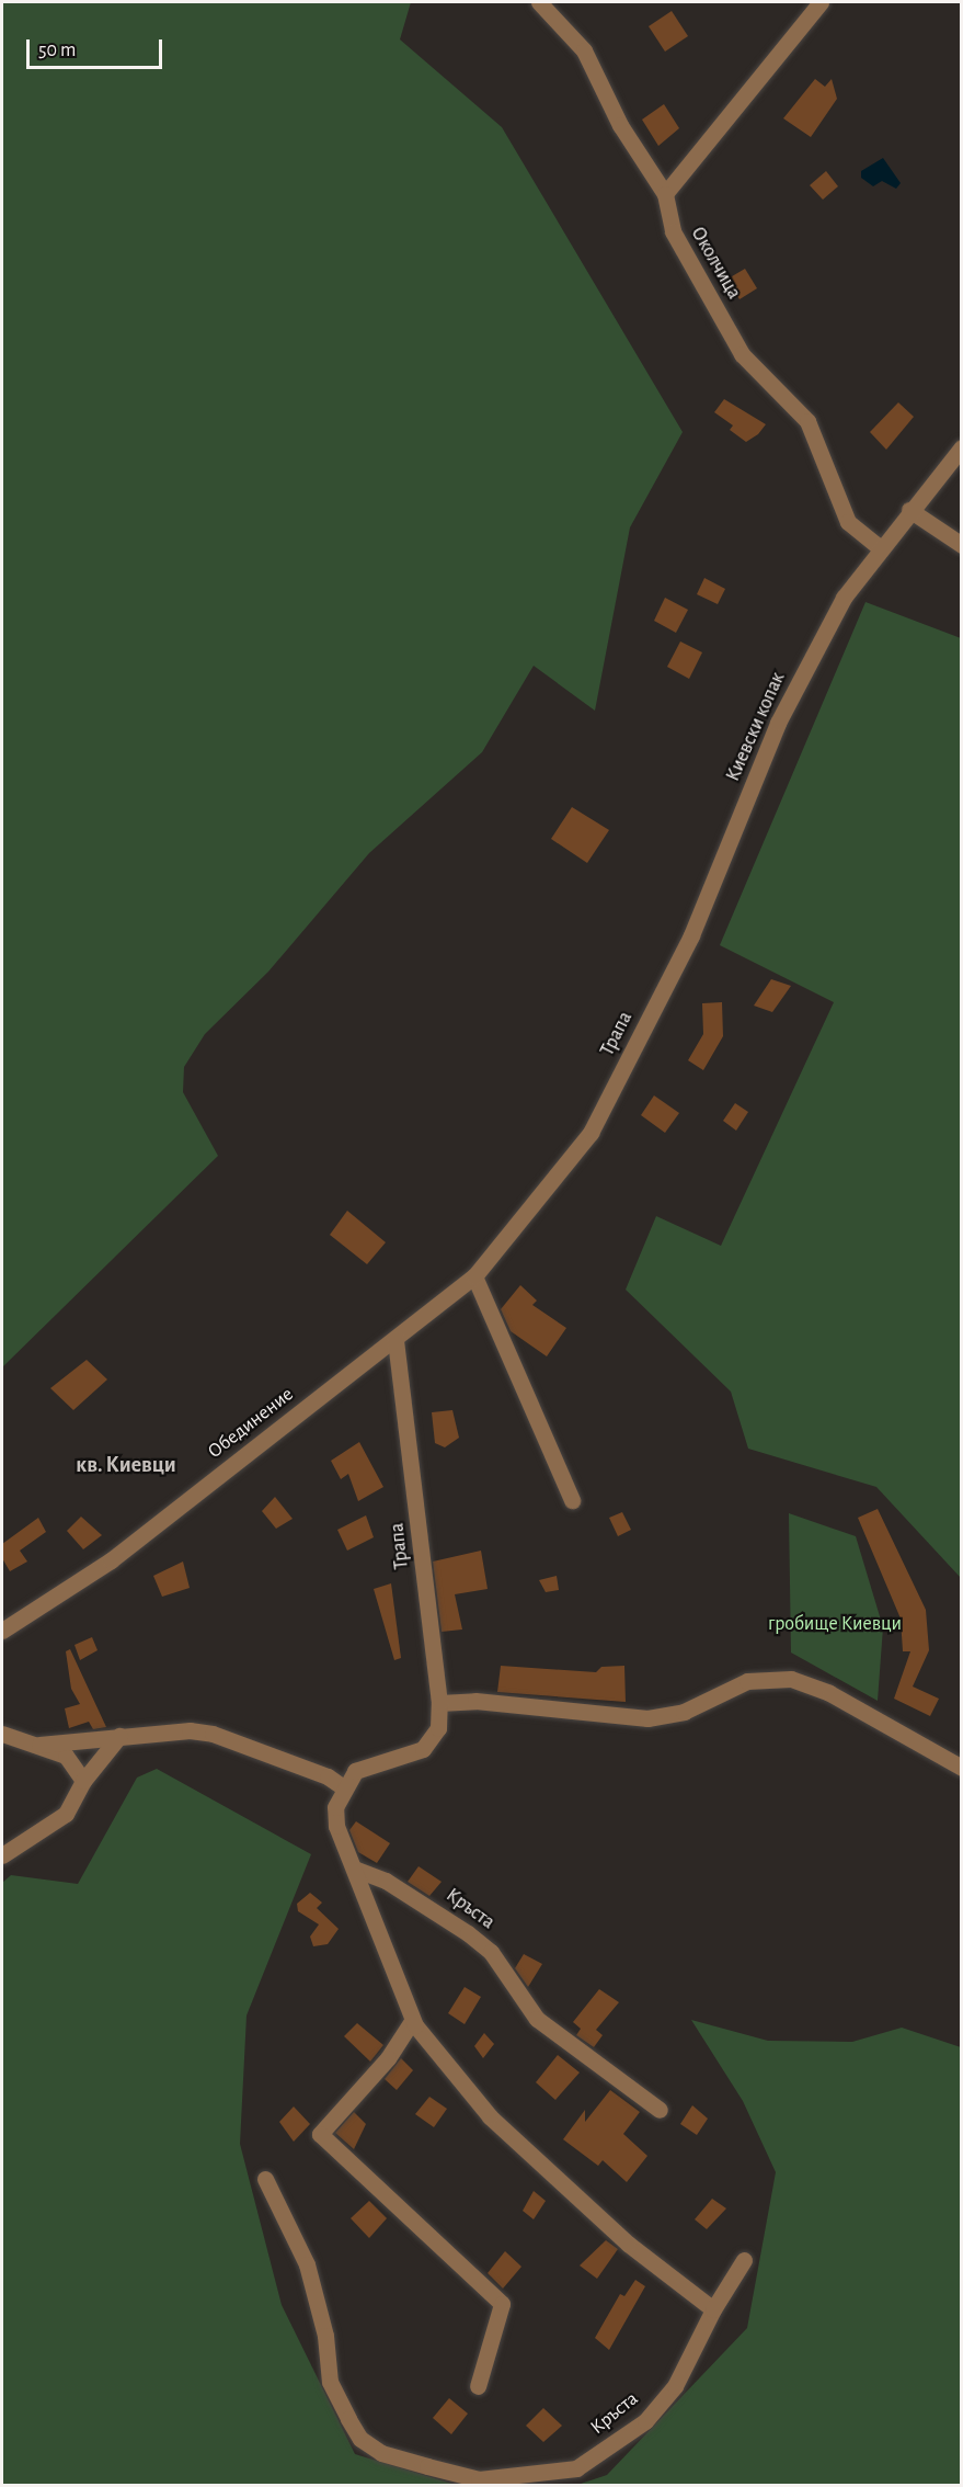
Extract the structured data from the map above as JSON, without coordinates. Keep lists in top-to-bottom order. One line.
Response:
{"streets":{"street":["Околчица","Киевски копак","Трапа","Обединение","Кръста"]},"crossings":[["Околчица","Киевски копак"],["Киевски копак","Трапа"],["Трапа","Обединение"]],"districts":["кв. Киевци"],"parks":["гробище Киевци"],"scale_bar":"50 m"}
